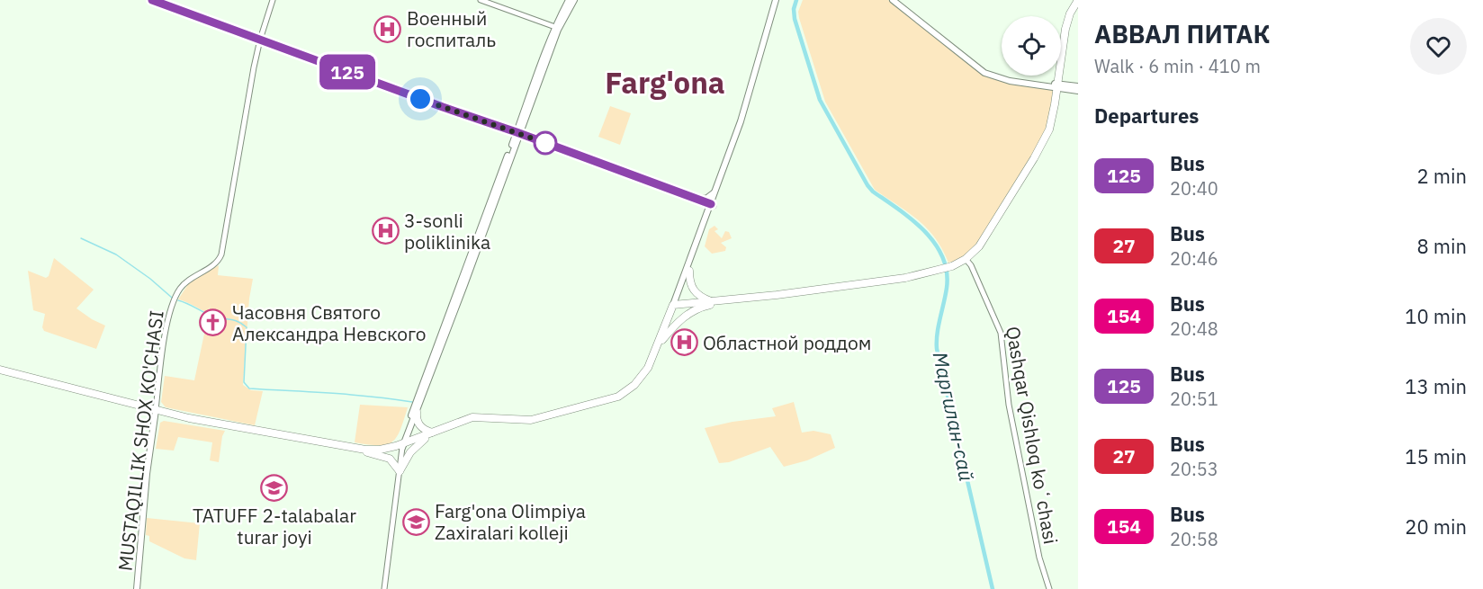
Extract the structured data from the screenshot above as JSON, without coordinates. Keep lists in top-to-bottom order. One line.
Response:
{"streets":{"main road":["Qashqar Qishloq koʻchasi","MUSTAQILLIK SHOX KO'CHASI"]},"districts":["Farg'ona"],"water":["Маргилан-сай"],"places":{"hospital":["Военный госпиталь","3-sonli poliklinika","Областной роддом"],"church":["Часовня Святого Александра Невского"],"school or university":["TATUFF 2-talabalar turar joyi","Farg'ona Olimpiya Zaxiralari kolleji"]},"lines":["bus line 125"],"page":{"on_map":"125","heading":[["АВВАЛ ПИТАК","Walk · 6 min · 410 m"],"Departures"],"list":[{"mark":"125","name":"Bus","note":"20:40","value":"2 min"},{"mark":"27","name":"Bus","note":"20:46","value":"8 min"},{"mark":"154","name":"Bus","note":"20:48","value":"10 min"},{"mark":"125","name":"Bus","note":"20:51","value":"13 min"},{"mark":"27","name":"Bus","note":"20:53","value":"15 min"},{"mark":"154","name":"Bus","note":"20:58","value":"20 min"}]}}
